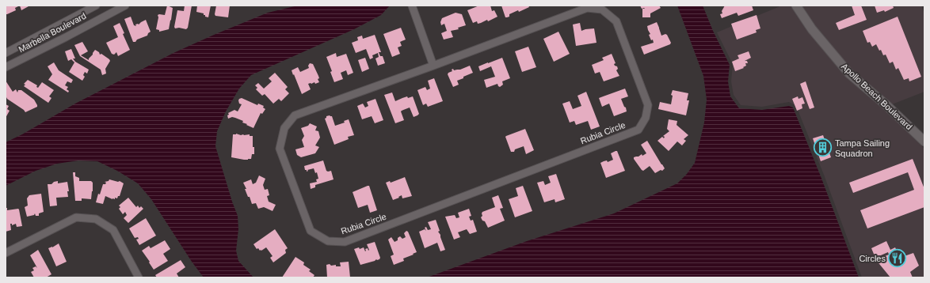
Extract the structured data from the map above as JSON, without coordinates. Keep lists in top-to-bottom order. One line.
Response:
{"streets":{"main road":["Apollo Beach Boulevard"],"street":["Marbella Boulevard","Rubia Circle"]},"places":{"building":["Tampa Sailing Squadron"],"restaurant":["Circles"]}}
